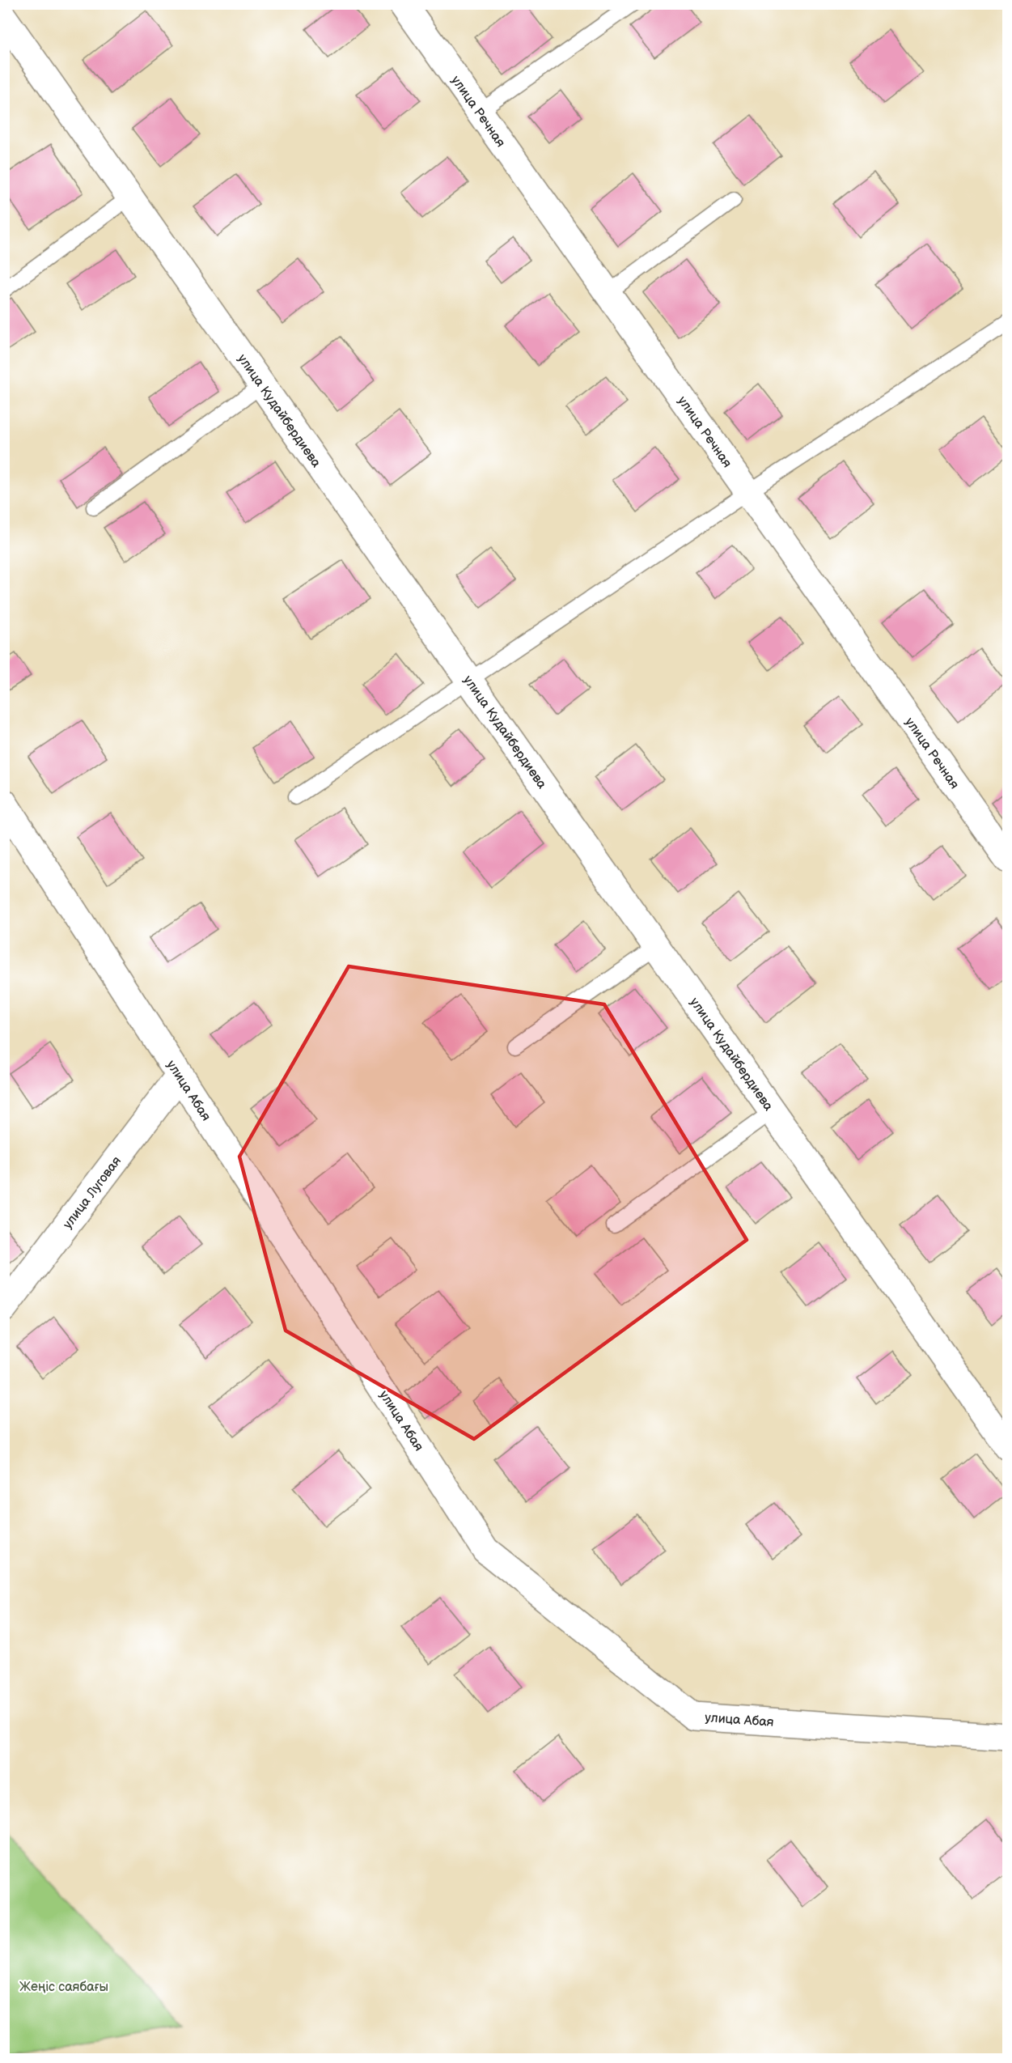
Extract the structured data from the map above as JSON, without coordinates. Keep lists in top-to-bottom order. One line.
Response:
{"streets":{"street":["улица Речная","улица Кудайбердиева","улица Абая","улица Луговая"]},"crossings":[["улица Абая","улица Луговая"]],"parks":["Жеңіс саябағы"]}
